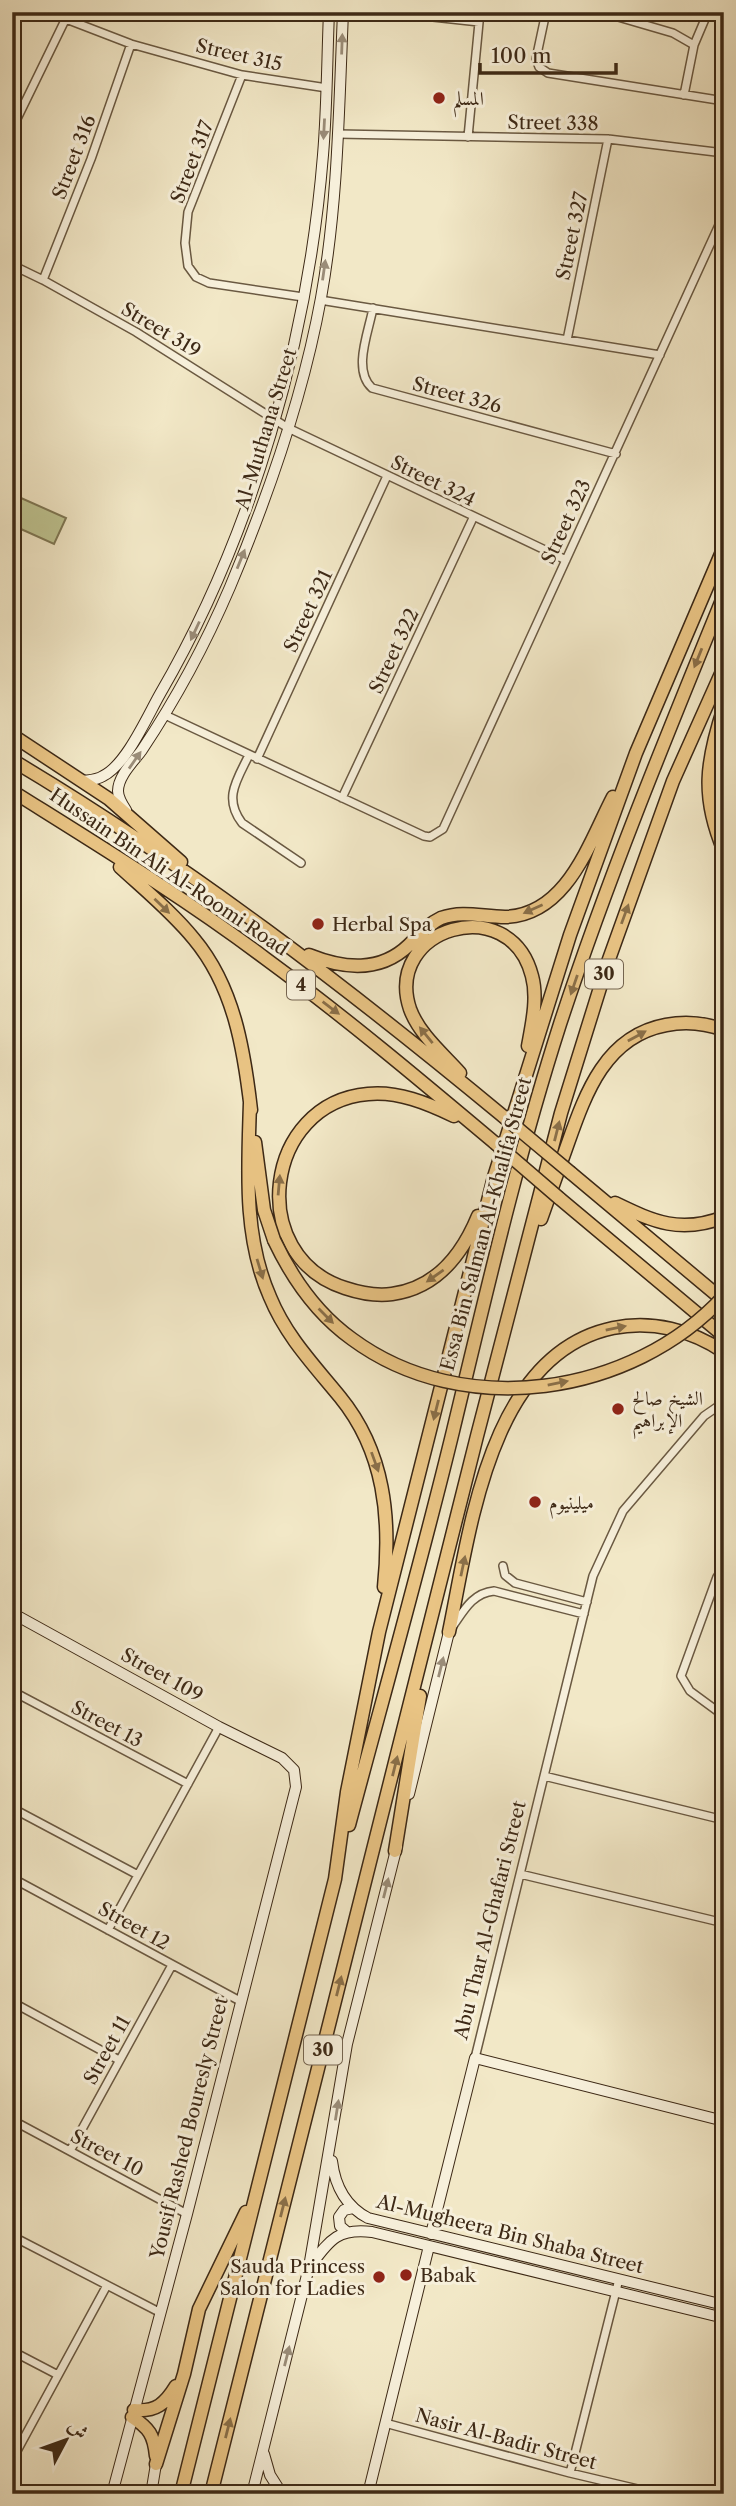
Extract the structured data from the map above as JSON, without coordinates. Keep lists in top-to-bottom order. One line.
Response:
{"streets":{"highway":["Hussain Bin Ali Al-Roomi Road","30","4","Essa Bin Salman Al-Khalifa Street"],"street":["Street 315","Street 338","Street 316","Street 317","Street 327","Street 319","Street 326","Al-Muthana Street","Street 324","Street 323","Street 321","Street 322","Street 109","Street 13","Abu Thar Al-Ghafari Street","Street 12","Street 11","Yousif Rashed Bouresly Street","Street 10","Al-Mugheera Bin Shaba Street","Nasir Al-Badir Street"]},"crossings":[["Street 315","Street 316"],["Street 315","Street 317"],["Street 315","Al-Muthana Street"],["Street 338","Street 327"],["Street 338","Al-Muthana Street"],["Street 316","Street 319"],["Street 317","Al-Muthana Street"],["Street 319","Al-Muthana Street"],["Street 319","Street 324"],["Street 326","Street 323"],["Al-Muthana Street","Street 324"],["Street 324","Street 323"],["Street 324","Street 321"],["Street 324","Street 322"],["Street 323","Street 322"],["30","Essa Bin Salman Al-Khalifa Street"],["Street 109","Yousif Rashed Bouresly Street"],["Abu Thar Al-Ghafari Street","Al-Mugheera Bin Shaba Street"],["Street 12","Street 11"],["Street 12","Yousif Rashed Bouresly Street"],["Street 11","Street 10"],["Yousif Rashed Bouresly Street","Street 10"]],"places":["المسلم","Herbal Spa","الشيخ صالح الإبراهيم","ميلينيوم","Babak","Sauda Princess Salon for Ladies"],"scale_bar":"100 m","north":"top right"}
